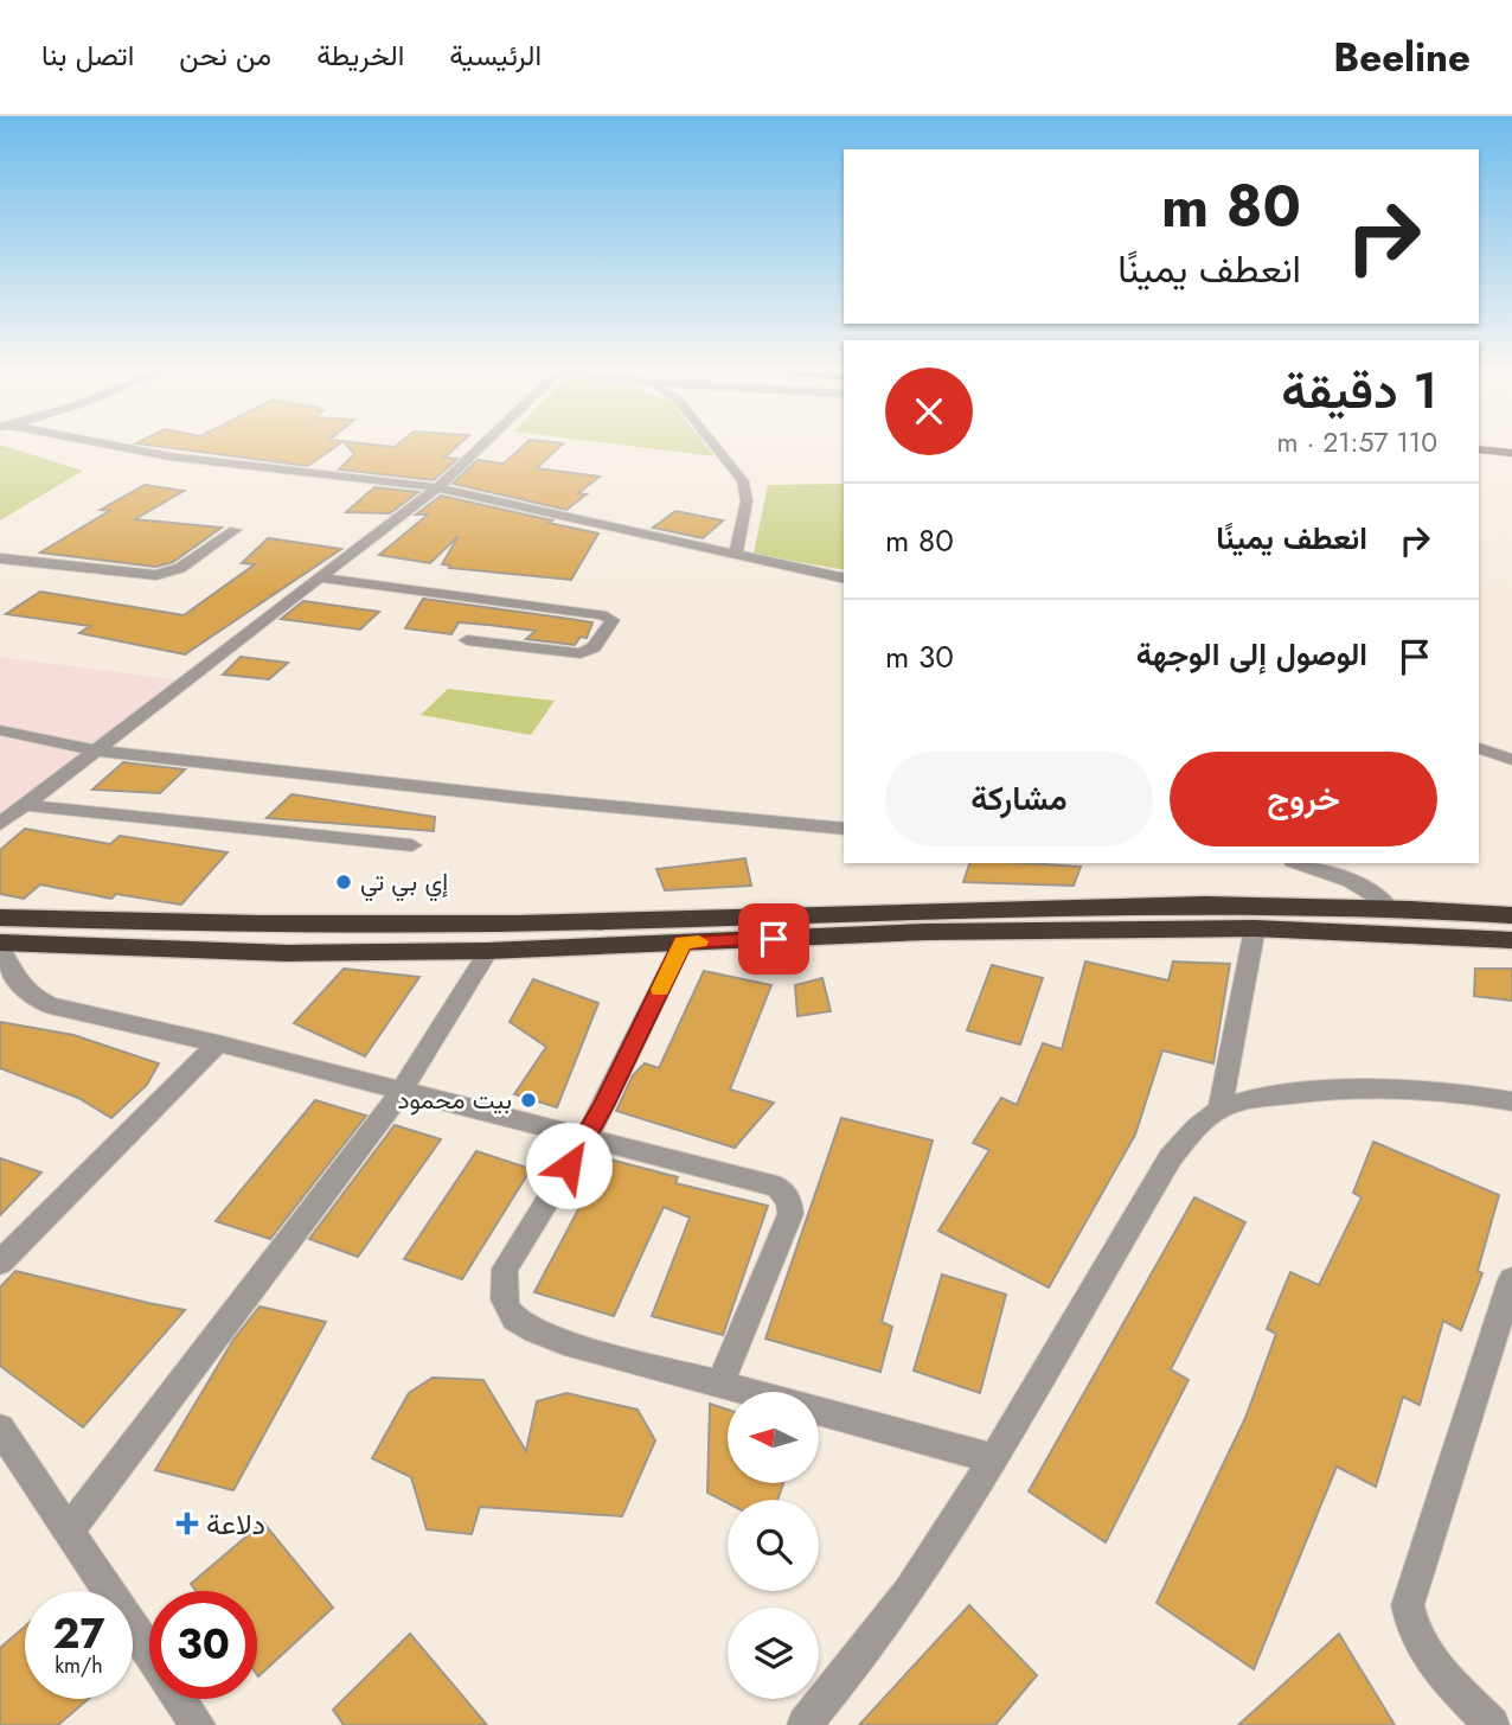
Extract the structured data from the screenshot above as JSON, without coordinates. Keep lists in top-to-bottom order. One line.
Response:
{"places":{"other":["إي بي تي","بيت محمود"],"health":["دلاعة"]},"north":"left","page":{"header":"Beeline","nav":["الرئيسية","الخريطة","من نحن","اتصل بنا"],"turn":["80 m","انعطف يمينًا"],"heading":["1 دقيقة","110 m · 21:57"],"list":[{"name":"انعطف يمينًا","value":"80 m"},{"name":"الوصول إلى الوجهة","value":"30 m"}],"buttons":["خروج","مشاركة"],"speed":"27 km/h","limit":"30"}}
